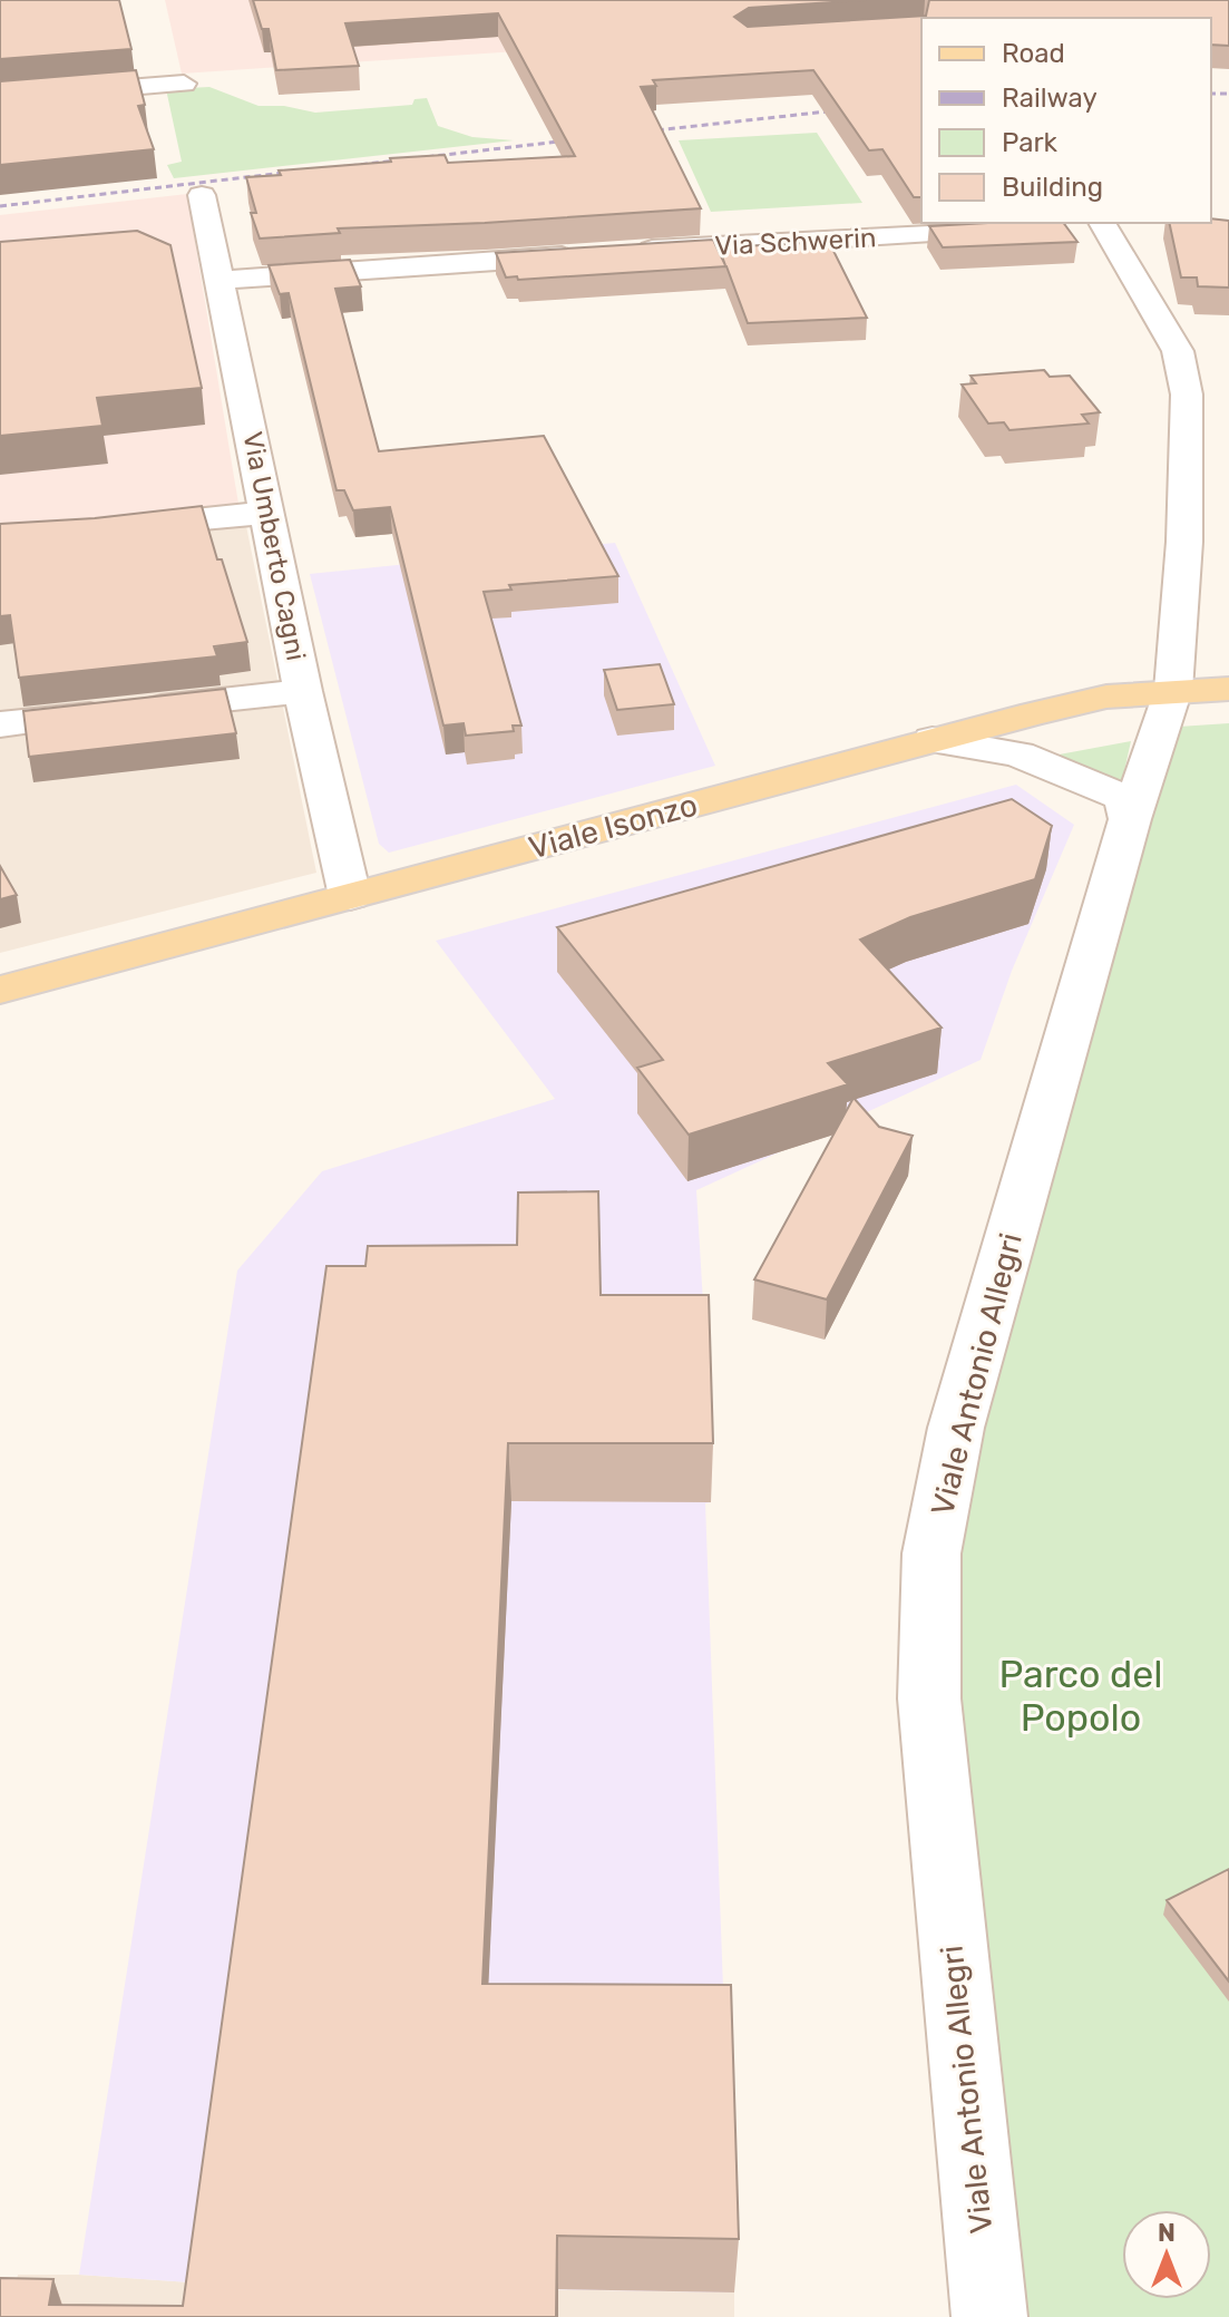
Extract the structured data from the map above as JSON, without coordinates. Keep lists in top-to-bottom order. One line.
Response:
{"streets":{"main road":["Viale Isonzo"],"street":["Via Schwerin","Via Umberto Cagni","Viale Antonio Allegri"]},"crossings":[["Via Umberto Cagni","Viale Isonzo"],["Viale Isonzo","Viale Antonio Allegri"]],"parks":["Parco del Popolo"],"legend":["Road","Railway","Park","Building"],"north":"top"}
